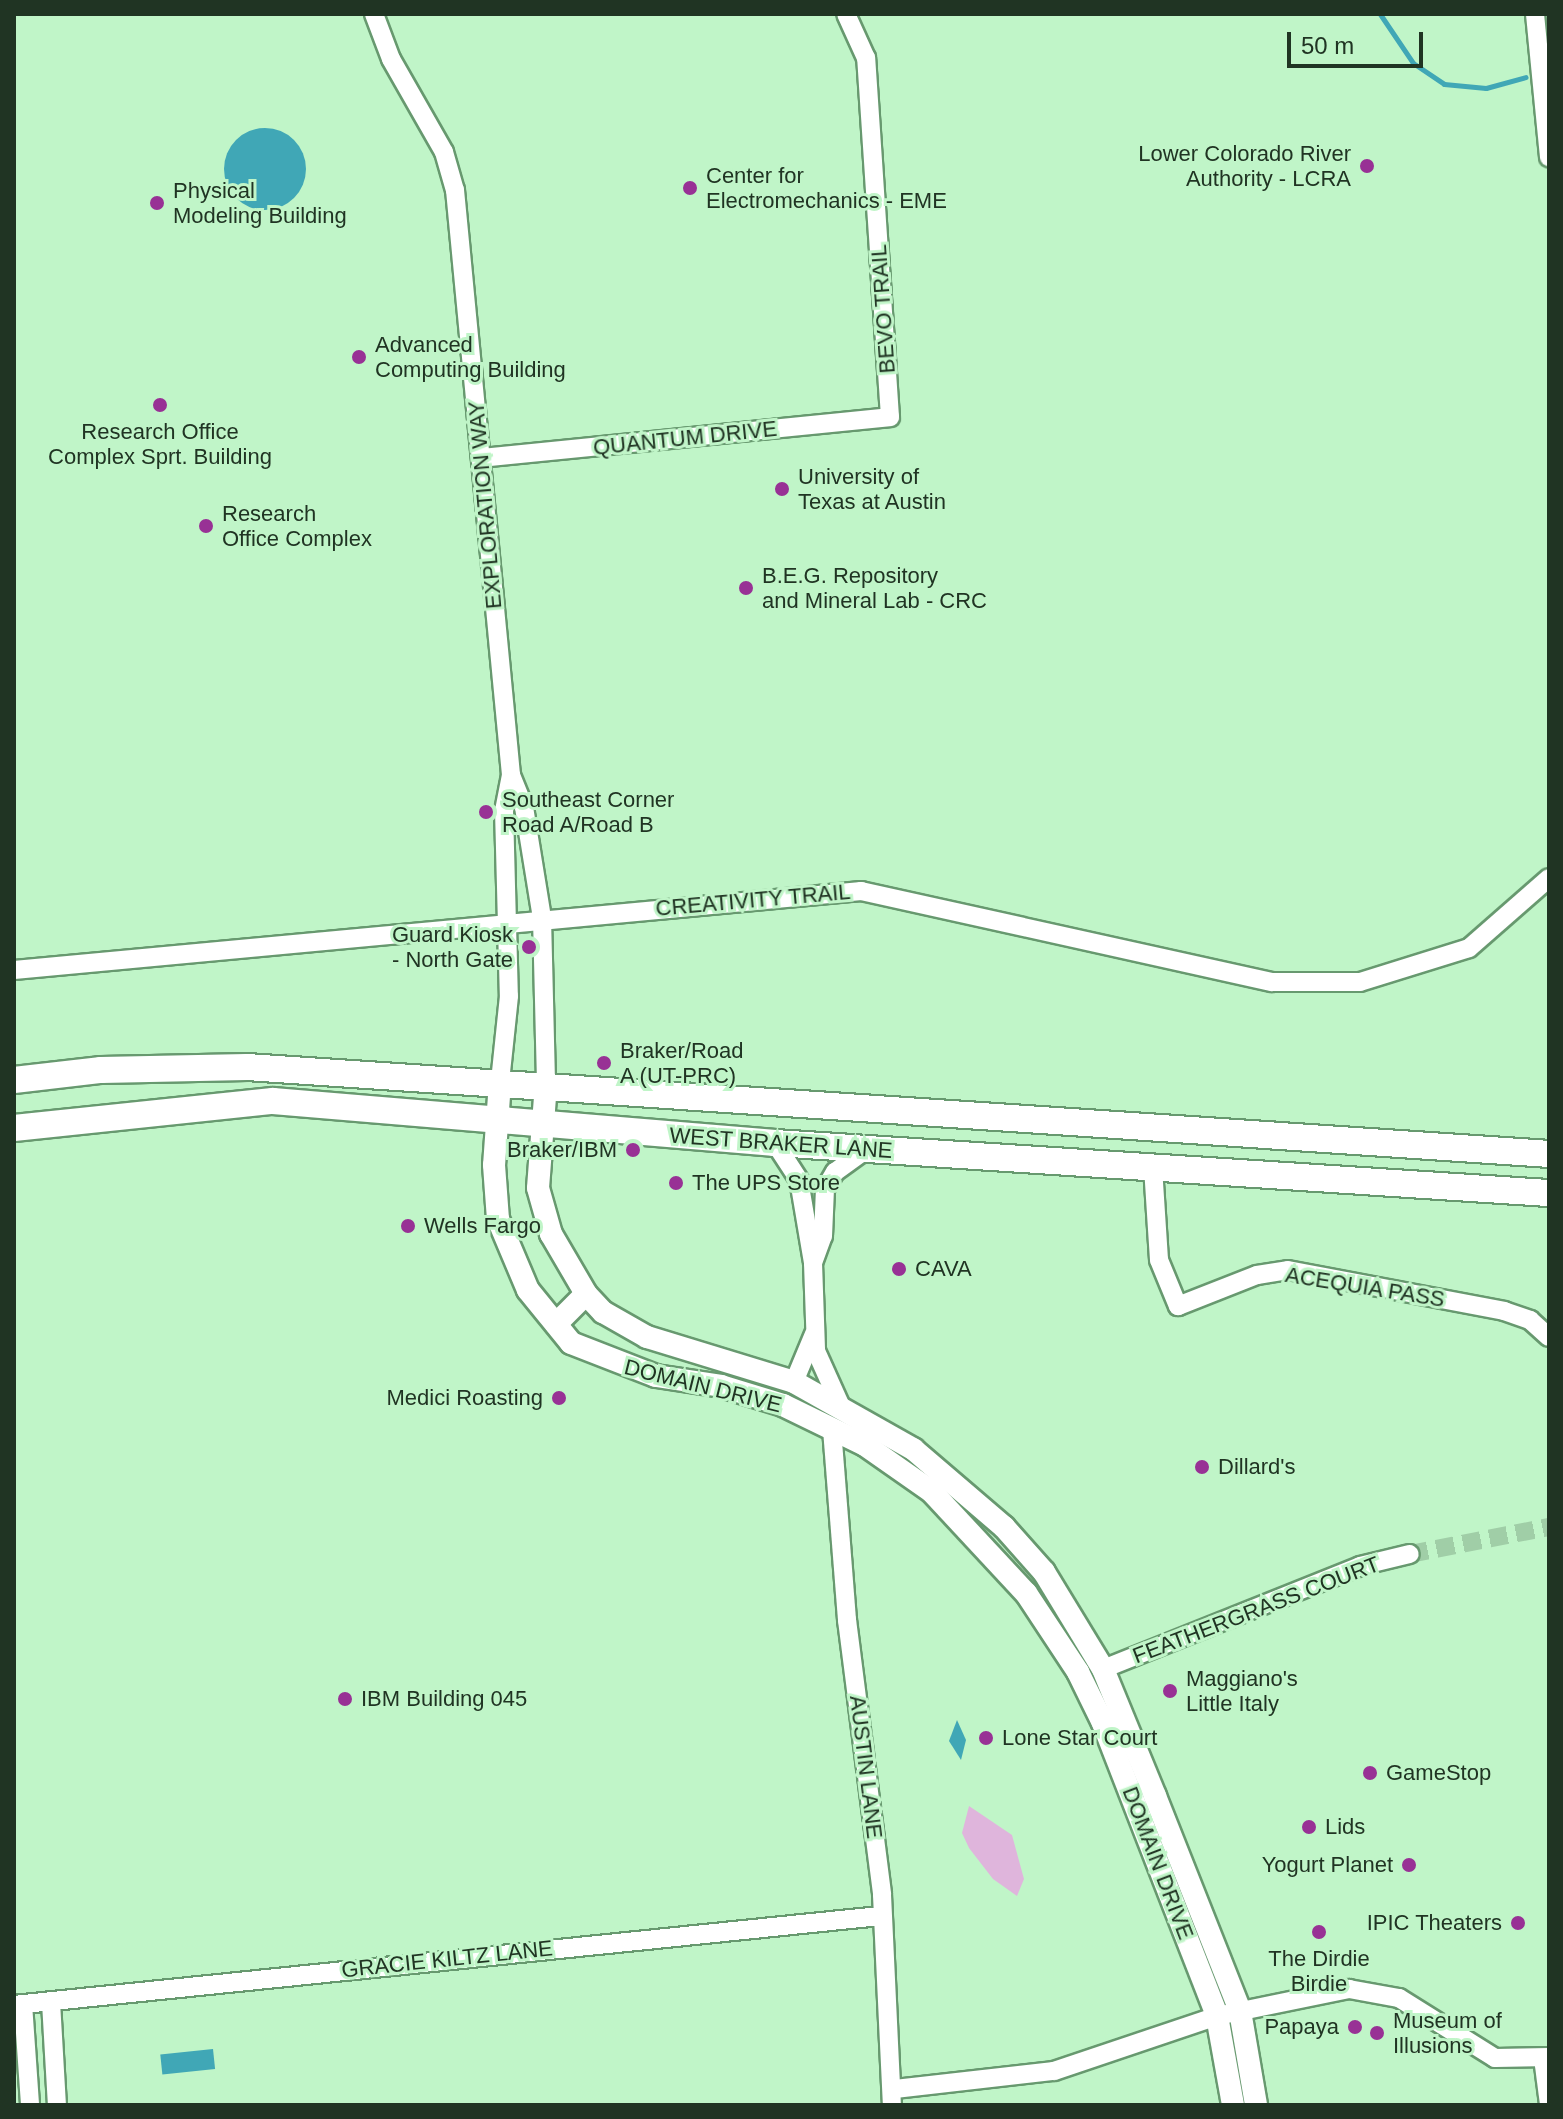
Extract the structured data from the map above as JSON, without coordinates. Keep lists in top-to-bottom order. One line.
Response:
{"streets":{"main road":["WEST BRAKER LANE"],"street":["BEVO TRAIL","QUANTUM DRIVE","EXPLORATION WAY","CREATIVITY TRAIL","ACEQUIA PASS","DOMAIN DRIVE","FEATHERGRASS COURT","AUSTIN LANE","GRACIE KILTZ LANE"]},"crossings":[["BEVO TRAIL","QUANTUM DRIVE"],["QUANTUM DRIVE","EXPLORATION WAY"],["EXPLORATION WAY","CREATIVITY TRAIL"],["EXPLORATION WAY","WEST BRAKER LANE"],["EXPLORATION WAY","DOMAIN DRIVE"],["WEST BRAKER LANE","ACEQUIA PASS"],["WEST BRAKER LANE","DOMAIN DRIVE"],["DOMAIN DRIVE","FEATHERGRASS COURT"],["DOMAIN DRIVE","AUSTIN LANE"],["AUSTIN LANE","GRACIE KILTZ LANE"]],"places":["Lower Colorado River Authority - LCRA","Center for Electromechanics - EME","Physical Modeling Building","Advanced Computing Building","Research Office Complex Sprt. Building","University of Texas at Austin","Research Office Complex","B.E.G. Repository and Mineral Lab - CRC","Southeast Corner Road A/Road B","Guard Kiosk - North Gate","Braker/Road A (UT-PRC)","Braker/IBM","The UPS Store","Wells Fargo","CAVA","Medici Roasting","Dillard's","Maggiano's Little Italy","IBM Building 045","Lone Star Court","GameStop","Lids","Yogurt Planet","IPIC Theaters","The Dirdie Birdie","Papaya","Museum of Illusions"],"scale_bar":"50 m"}
